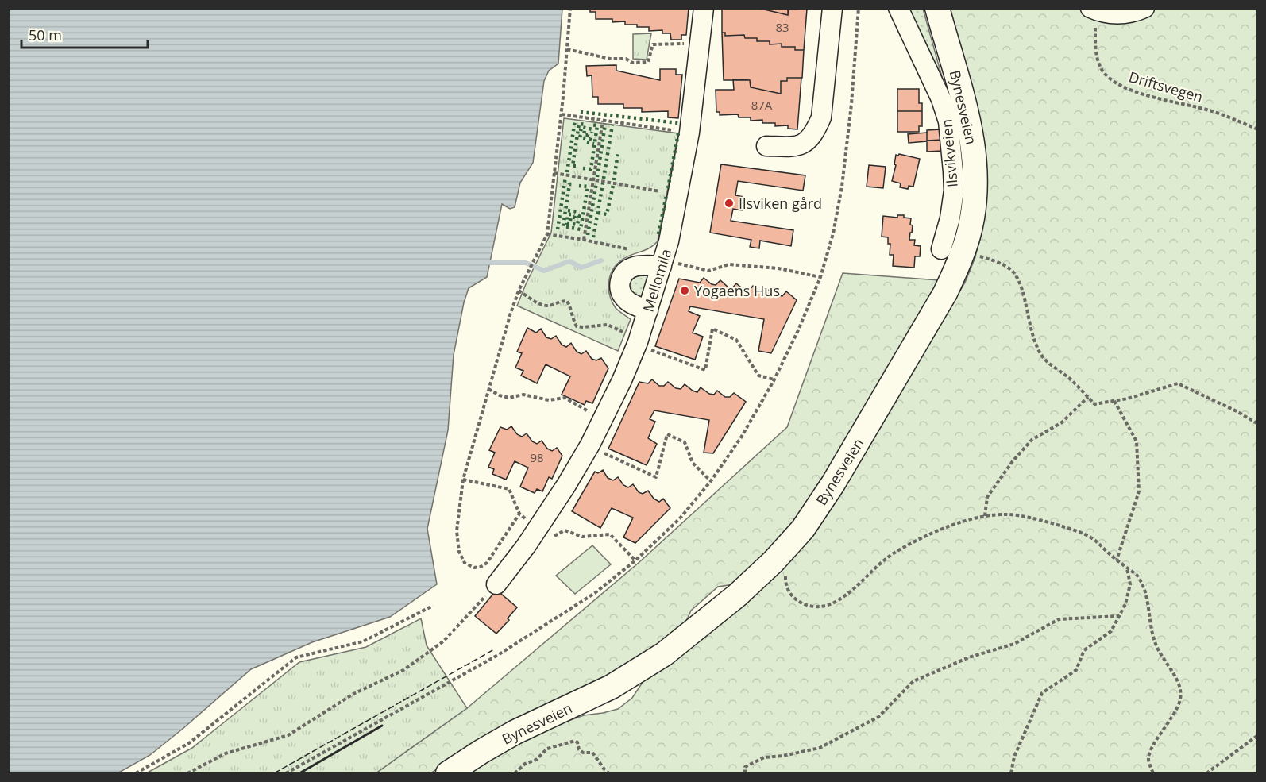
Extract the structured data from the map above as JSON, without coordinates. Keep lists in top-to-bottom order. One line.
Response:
{"streets":{"main road":["Bynesveien"],"street":["Ilsvikveien","Mellomila"],"path":["Driftsvegen"]},"places":["Ilsviken gård","Yogaens Hus"],"house_numbers":["83","87A","98"],"scale_bar":"50 m"}
